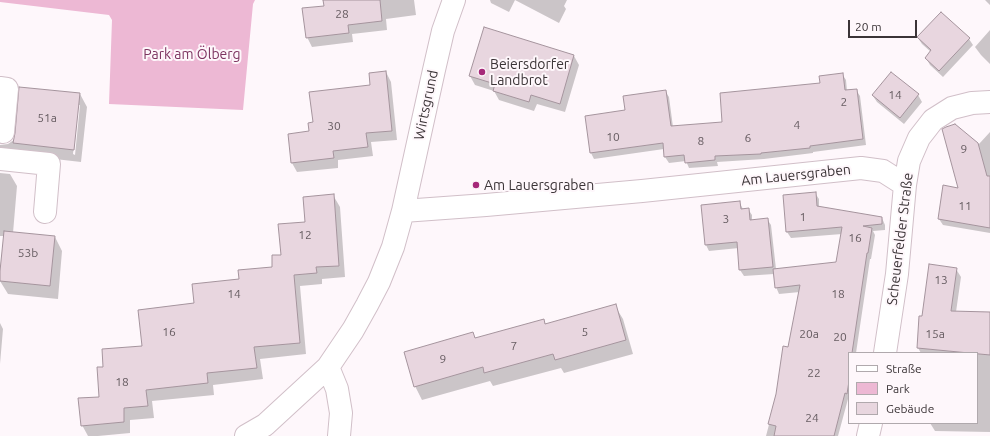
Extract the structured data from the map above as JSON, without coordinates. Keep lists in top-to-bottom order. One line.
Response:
{"streets":{"street":["Wirtsgrund","Am Lauersgraben","Scheuerfelder Straße"]},"crossings":[["Wirtsgrund","Am Lauersgraben"],["Am Lauersgraben","Scheuerfelder Straße"]],"parks":["Park am Ölberg"],"places":["Beiersdorfer Landbrot","Am Lauersgraben"],"house_numbers":["28","14","2","51a","4","30","10","6","8","9","11","1","3","12","16","53b","13","14","18","16","5","20a","15a","20","7","9","22","18","24"],"legend":["Straße","Park","Gebäude"],"scale_bar":"20 m"}
